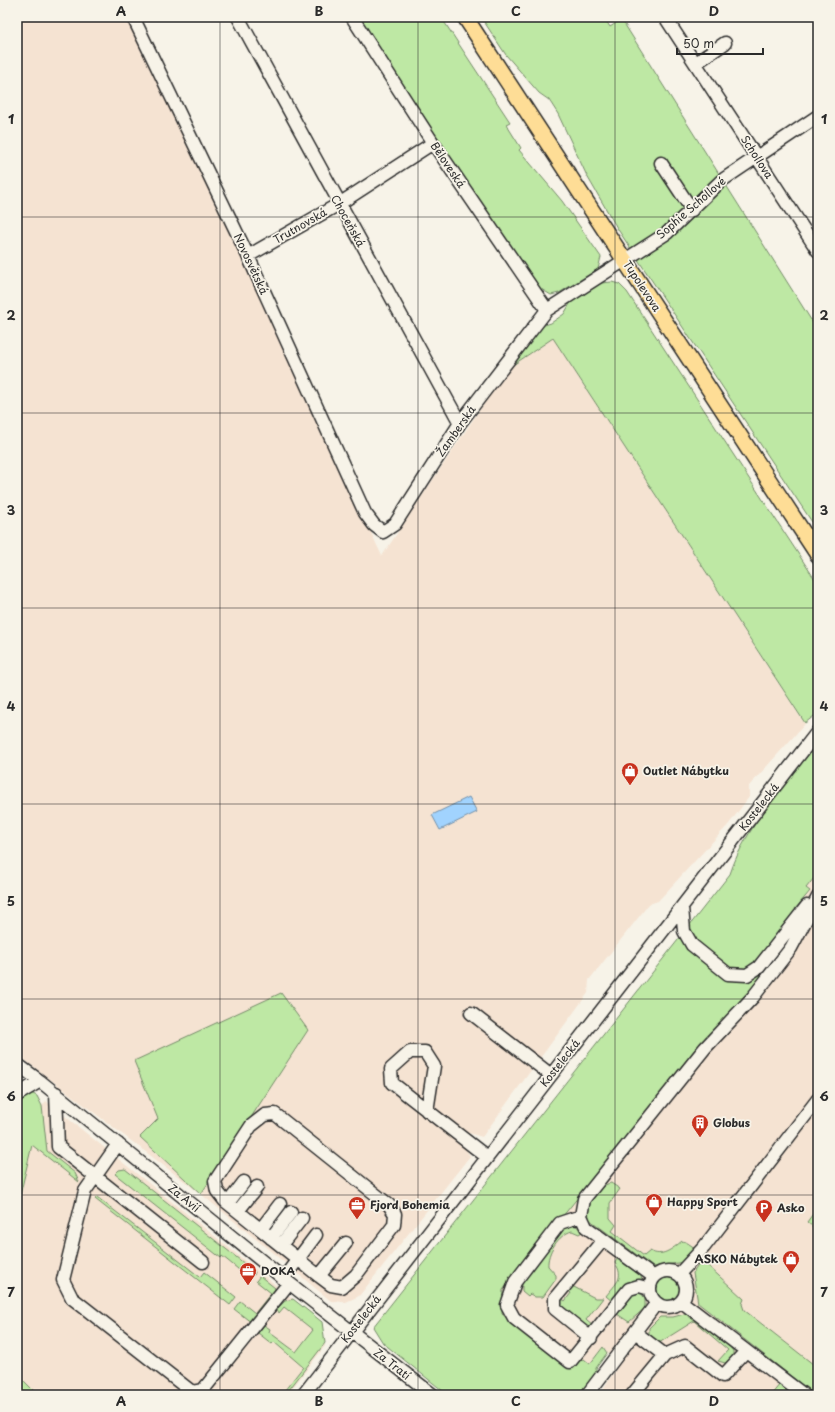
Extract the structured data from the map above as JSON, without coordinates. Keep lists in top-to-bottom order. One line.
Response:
{"streets":{"main road":["Tupolevova"],"street":["Schollova","Běloveská","Sophie Schollové","Choceňská","Trutnovská","Novosvětská","Žamberská","Kostelecká","Za Avií","Za Tratí"]},"crossings":[["Schollova","Sophie Schollové"],["Běloveská","Sophie Schollové"],["Běloveská","Trutnovská"],["Běloveská","Žamberská"],["Sophie Schollové","Tupolevova"],["Sophie Schollové","Žamberská"],["Choceňská","Trutnovská"],["Choceňská","Žamberská"],["Trutnovská","Novosvětská"],["Novosvětská","Žamberská"],["Kostelecká","Za Avií"],["Kostelecká","Za Tratí"],["Za Avií","Za Tratí"]],"places":{"shop":["Outlet Nábytku","Happy Sport","ASKO Nábytek"],"building":["Globus"],"office":["Fjord Bohemia","DOKA"],"parking":["Asko"]},"scale_bar":"50 m","grid":{"columns":["A","B","C","D"],"rows":["1","2","3","4","5","6","7"]}}
